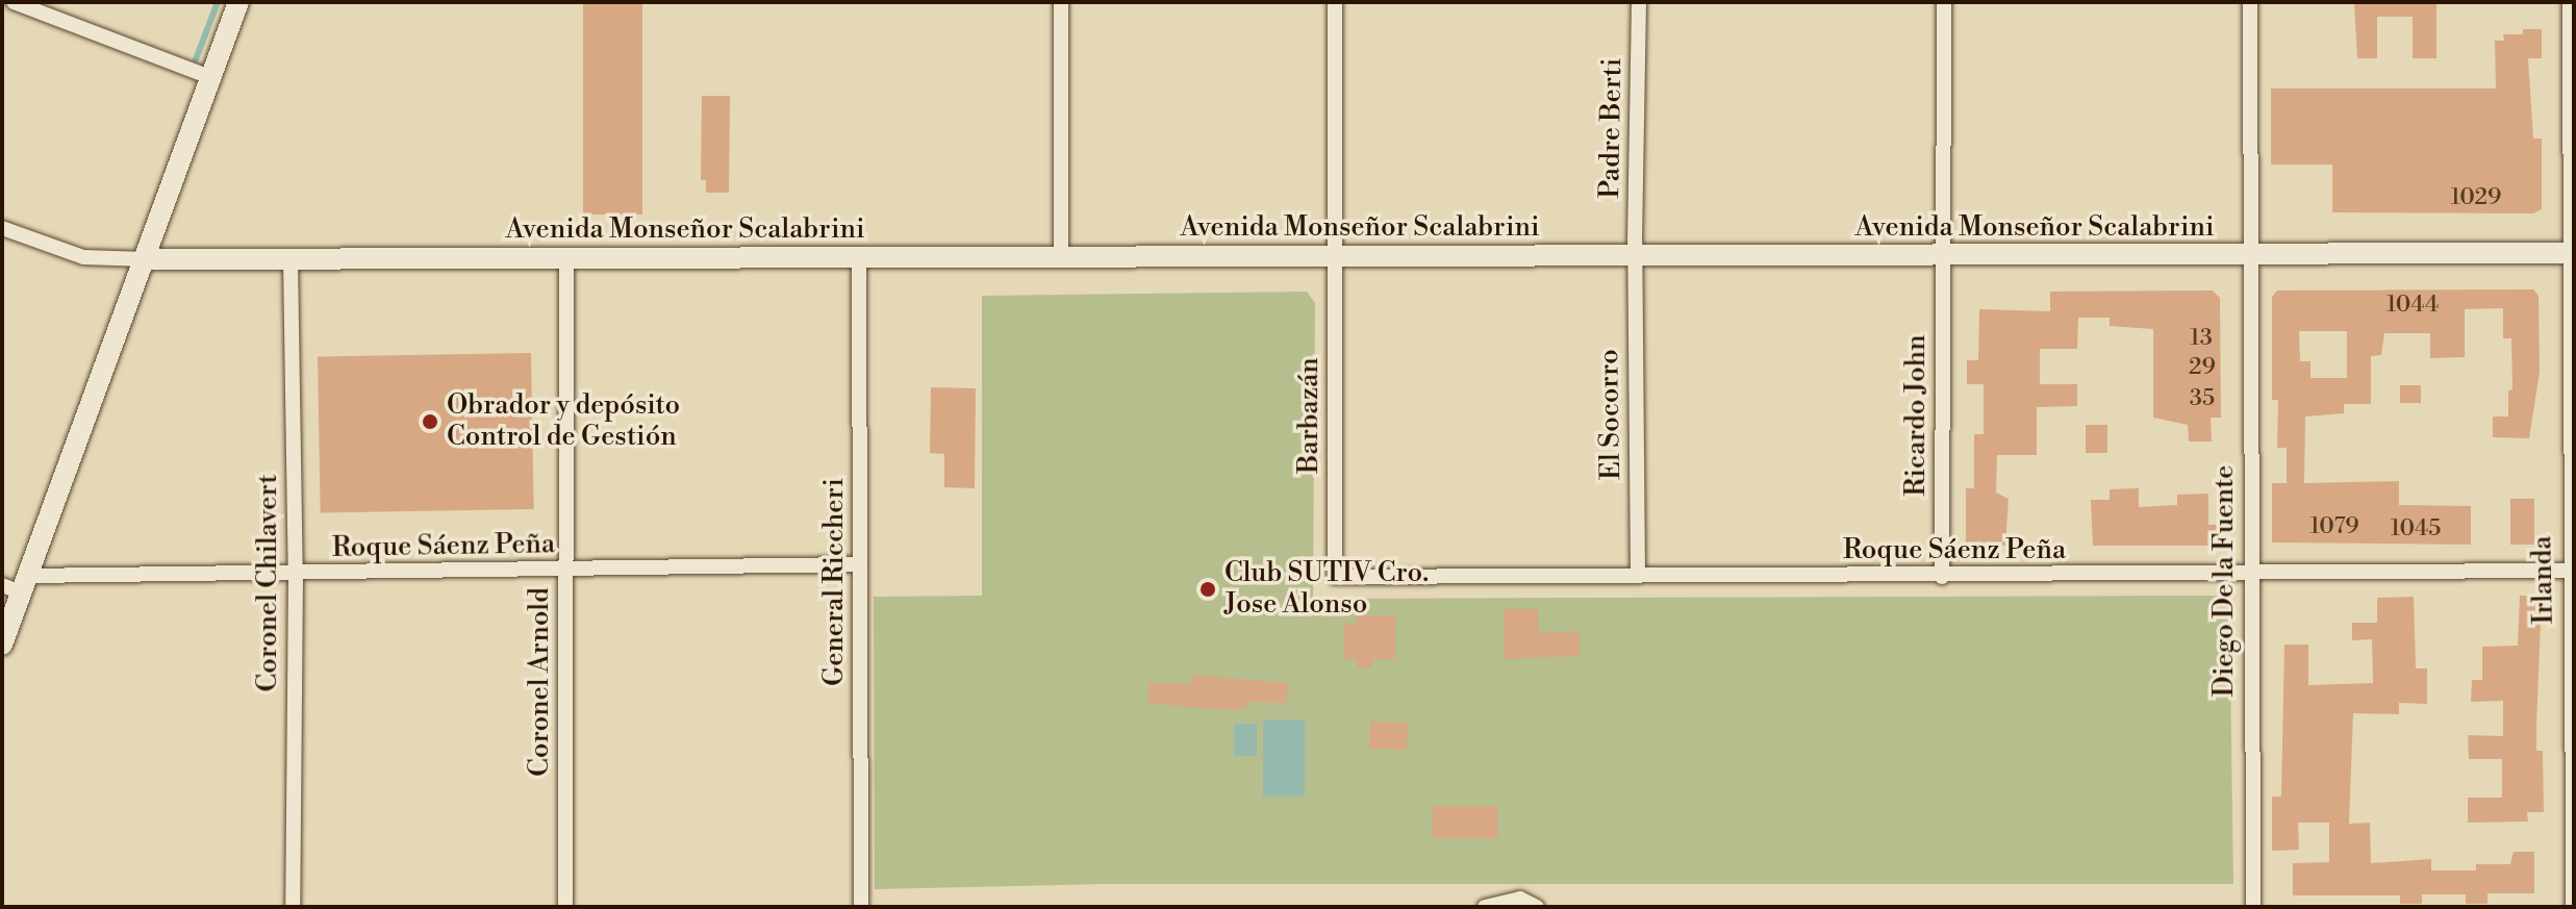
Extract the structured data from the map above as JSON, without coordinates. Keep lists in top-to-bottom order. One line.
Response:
{"streets":{"main road":["Avenida Monseñor Scalabrini"],"street":["Padre Berti","El Socorro","Barbazán","Ricardo John","Roque Sáenz Peña","Irlanda","Diego De la Fuente","General Riccheri","Coronel Chilavert","Coronel Arnold"]},"crossings":[["Padre Berti","Avenida Monseñor Scalabrini"],["Padre Berti","El Socorro"],["Avenida Monseñor Scalabrini","El Socorro"],["Avenida Monseñor Scalabrini","Barbazán"],["Avenida Monseñor Scalabrini","Ricardo John"],["Avenida Monseñor Scalabrini","Irlanda"],["Avenida Monseñor Scalabrini","Diego De la Fuente"],["Avenida Monseñor Scalabrini","General Riccheri"],["Avenida Monseñor Scalabrini","Coronel Chilavert"],["Avenida Monseñor Scalabrini","Coronel Arnold"],["El Socorro","Roque Sáenz Peña"],["Barbazán","Roque Sáenz Peña"],["Ricardo John","Roque Sáenz Peña"],["Roque Sáenz Peña","Irlanda"],["Roque Sáenz Peña","Diego De la Fuente"],["Roque Sáenz Peña","General Riccheri"],["Roque Sáenz Peña","Coronel Chilavert"],["Roque Sáenz Peña","Coronel Arnold"]],"places":["Obrador y depósito Control de Gestión","Club SUTIV Cro. Jose Alonso"],"house_numbers":["1029","1044","13","29","35","1079","1045"]}
